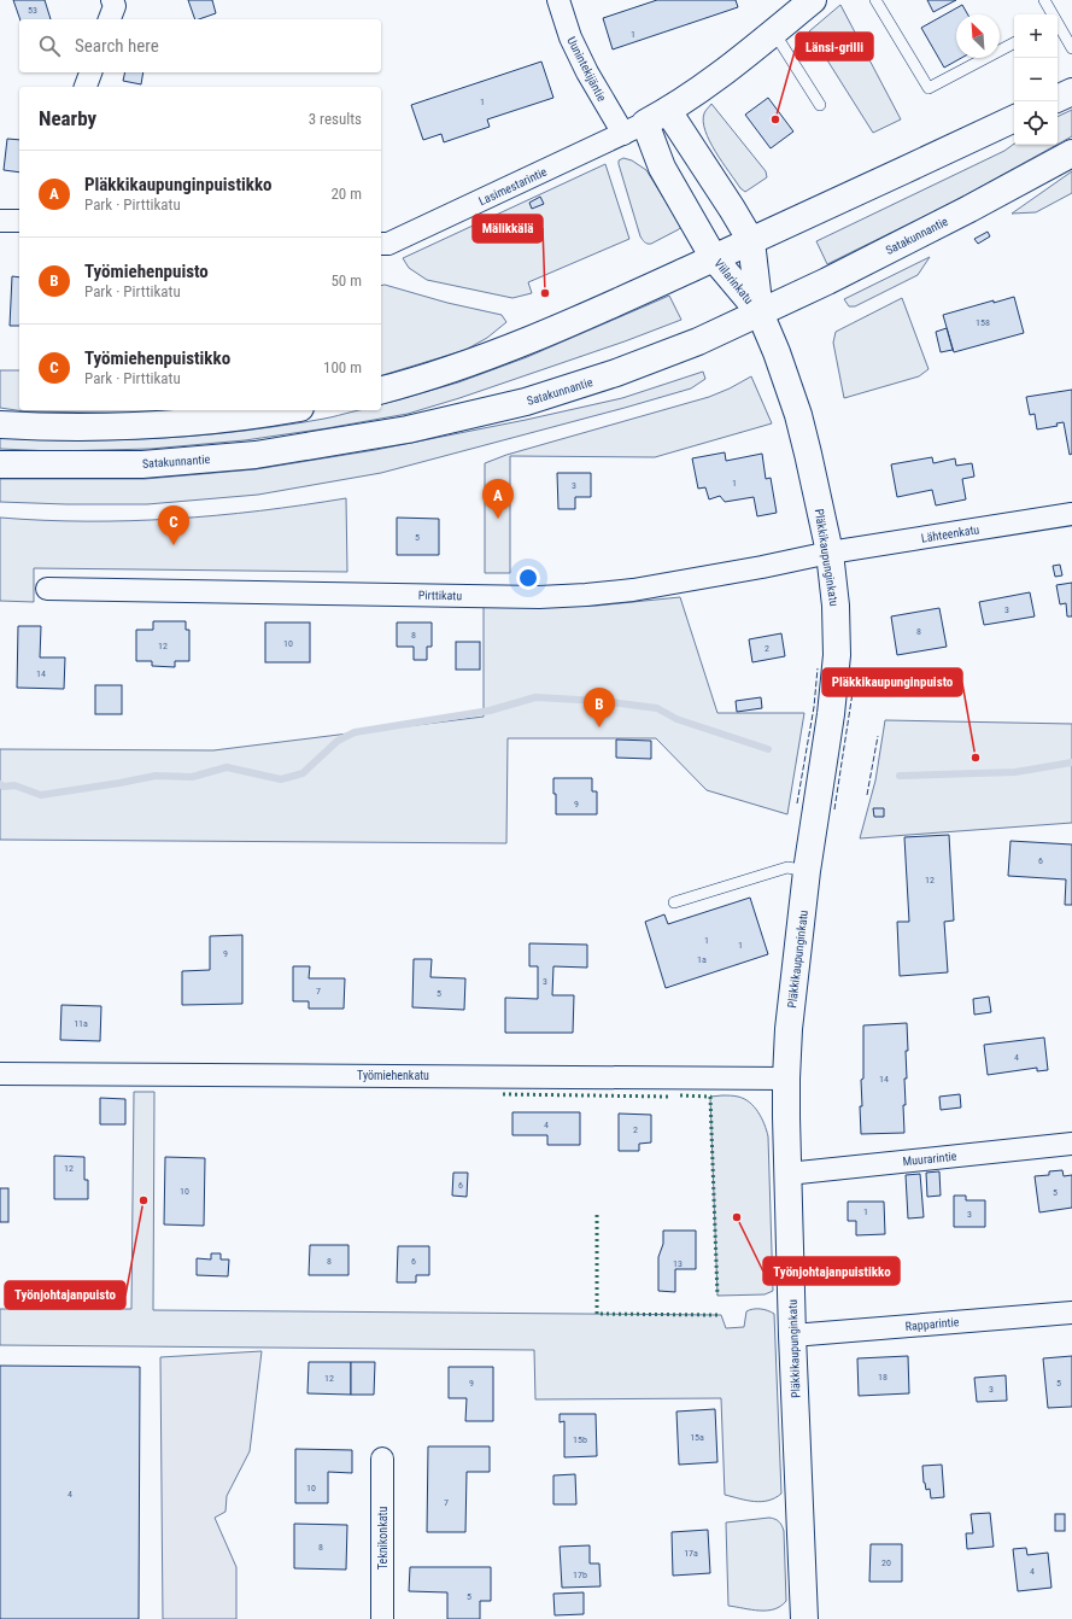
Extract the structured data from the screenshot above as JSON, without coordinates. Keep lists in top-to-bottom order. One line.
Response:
{"streets":{"main road":["Satakunnantie","Viilarinkatu","Pläkkikaupunginkatu"],"street":["Uunintekijäntie","Lasimestarintie","Lähteenkatu","Pirttikatu","Työmiehenkatu","Muurarintie","Rapparintie","Teknikonkatu"]},"crossings":[["Uunintekijäntie","Lasimestarintie"],["Uunintekijäntie","Viilarinkatu"],["Lasimestarintie","Viilarinkatu"],["Satakunnantie","Viilarinkatu"],["Satakunnantie","Pläkkikaupunginkatu"],["Viilarinkatu","Pläkkikaupunginkatu"],["Lähteenkatu","Pläkkikaupunginkatu"],["Lähteenkatu","Pirttikatu"],["Pläkkikaupunginkatu","Pirttikatu"],["Pläkkikaupunginkatu","Työmiehenkatu"],["Pläkkikaupunginkatu","Muurarintie"],["Pläkkikaupunginkatu","Rapparintie"]],"places":["Länsi-grilli","Mälikkälä","Pläkkikaupunginpuisto","Työnjohtajanpuisto","Työnjohtajanpuistikko"],"house_numbers":["53","1","1","158","1","3","5","3","8","8","10","12","2","14","9","6","12","1","1","9","1a","3","7","5","11a","4","14","4","2","12","6","10","5","1","3","8","6","13","18","12","9","5","3","15a","15b","10","4","7","8","17a","20","4","17b","5"],"north":"top left","page":{"map_buttons":["+","−"],"search":"Search here","heading":["Nearby","3 results"],"list":[{"mark":"A","name":"Pläkkikaupunginpuistikko","note":"Park · Pirttikatu","value":"20 m"},{"mark":"B","name":"Työmiehenpuisto","note":"Park · Pirttikatu","value":"50 m"},{"mark":"C","name":"Työmiehenpuistikko","note":"Park · Pirttikatu","value":"100 m"}],"pins":["A","C","B"]}}
